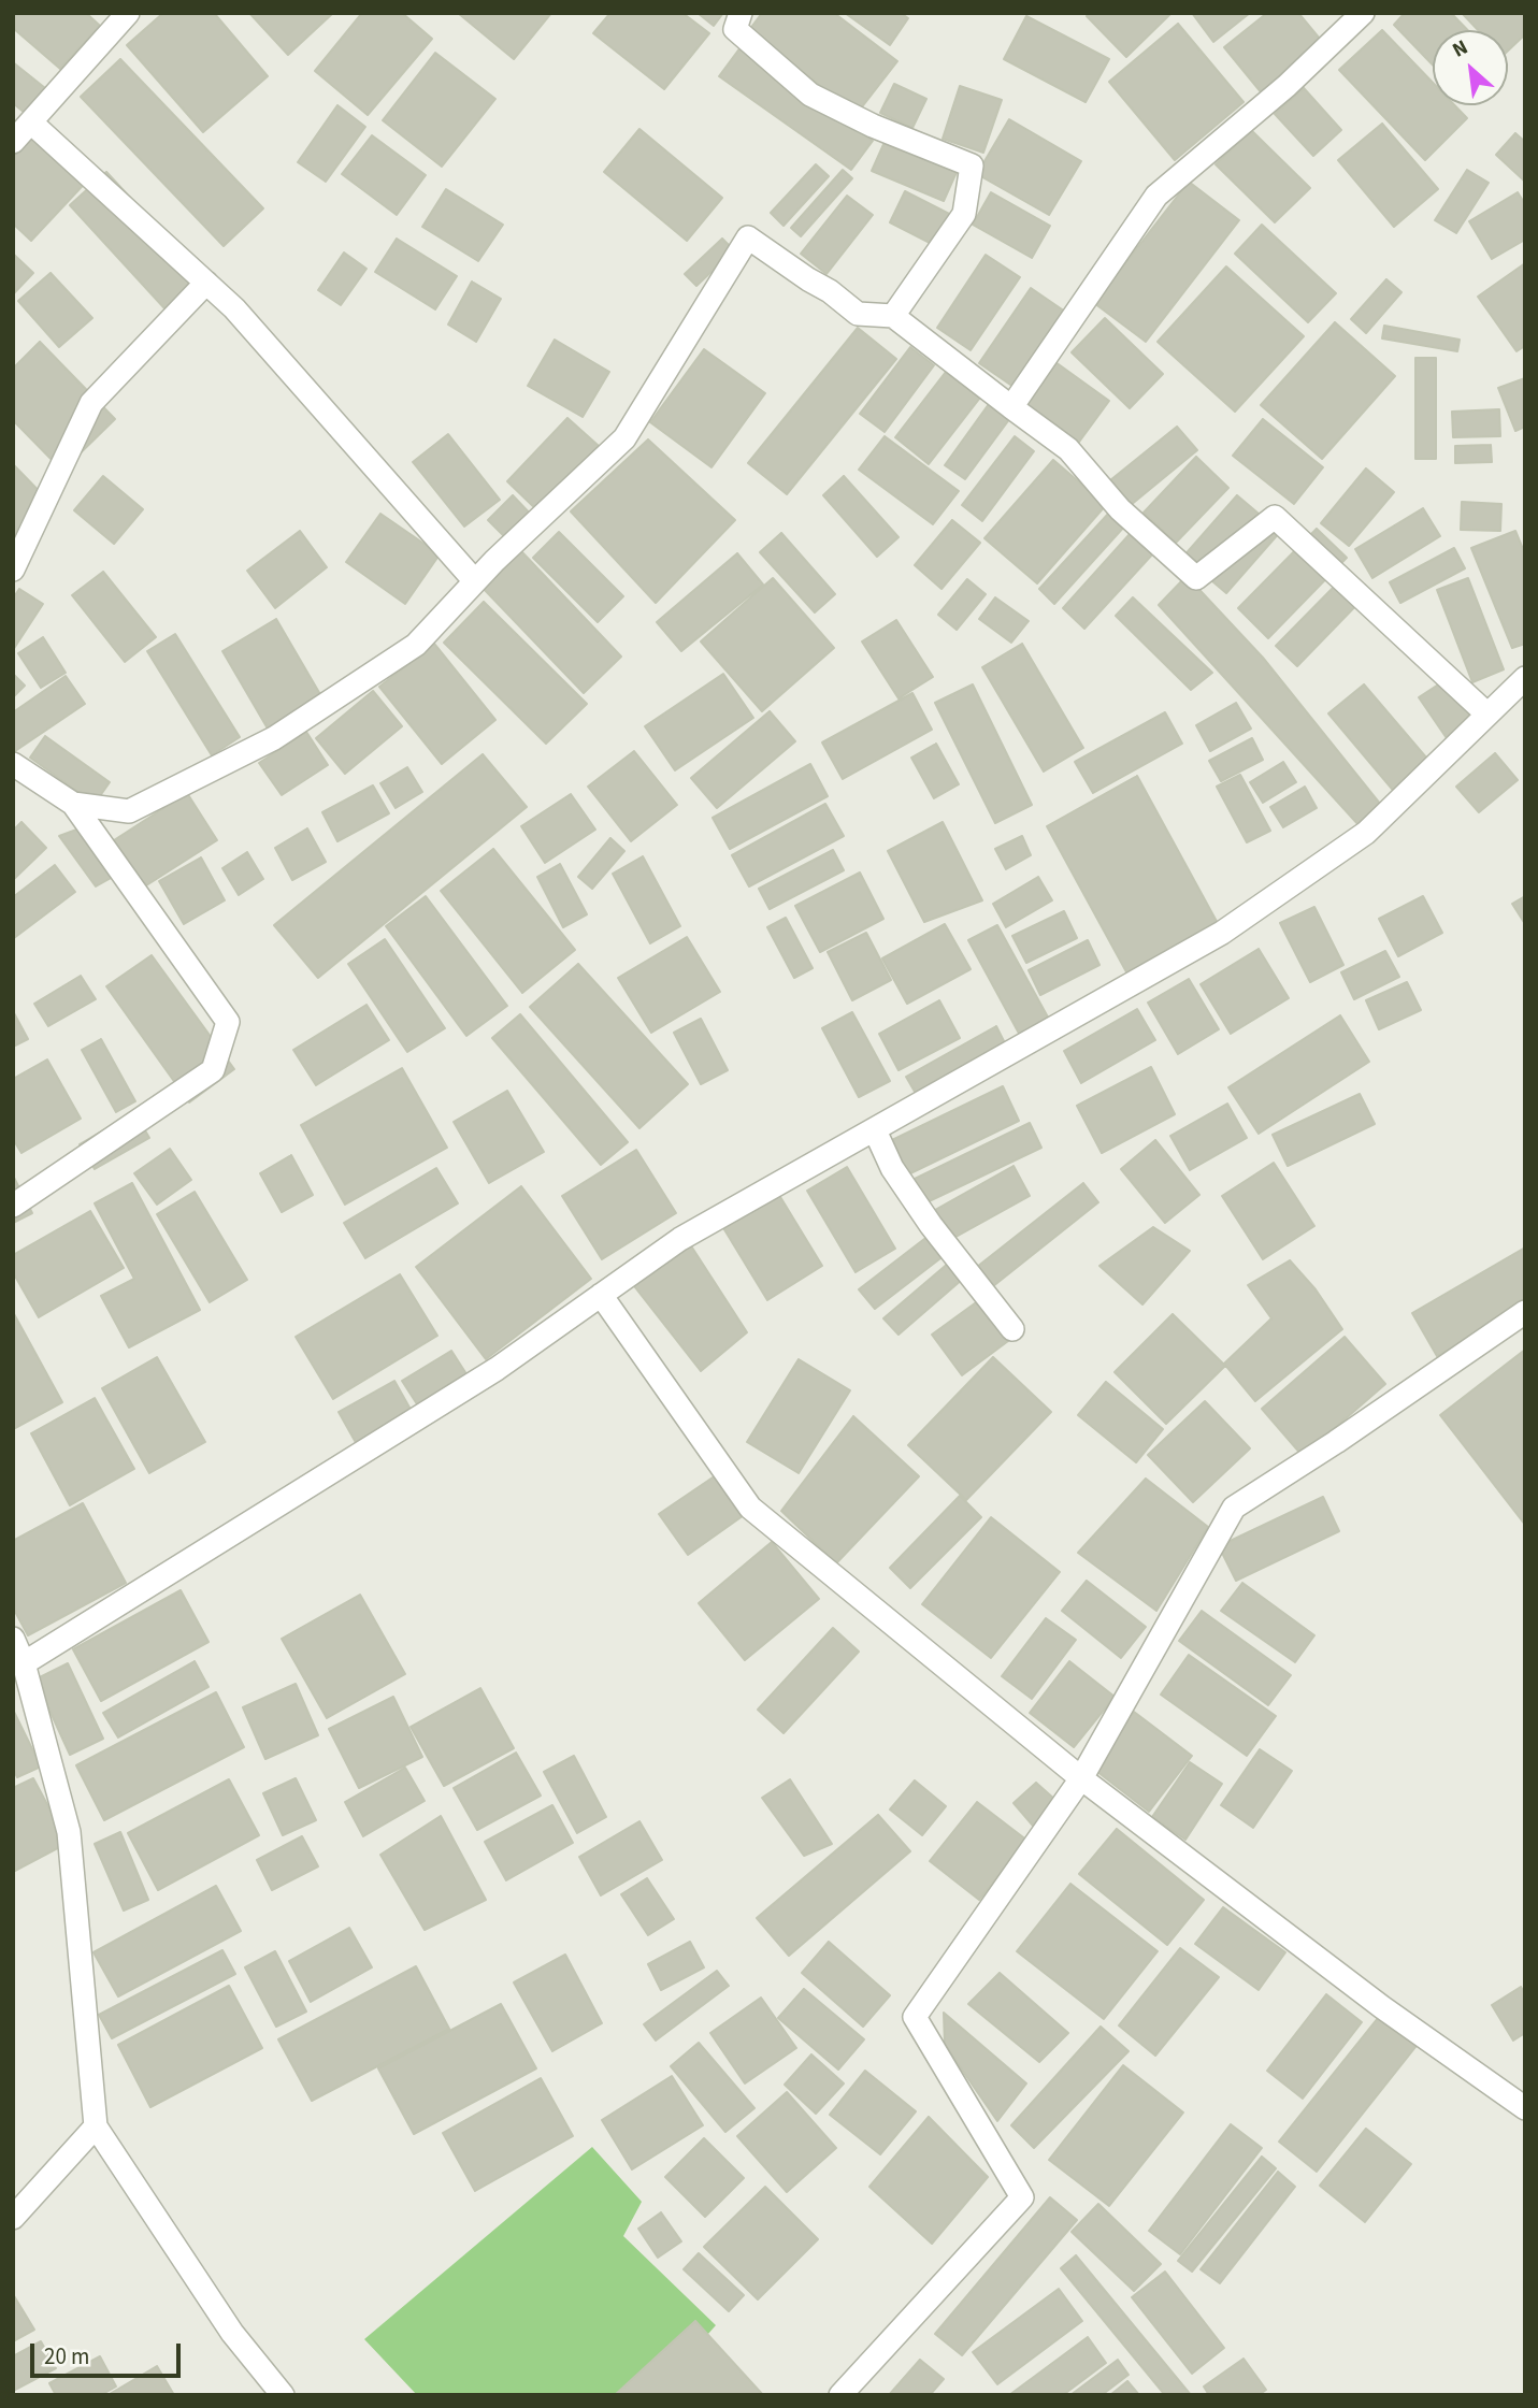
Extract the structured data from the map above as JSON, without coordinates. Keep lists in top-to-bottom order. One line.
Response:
{"scale_bar":"20 m","north":"top left"}
